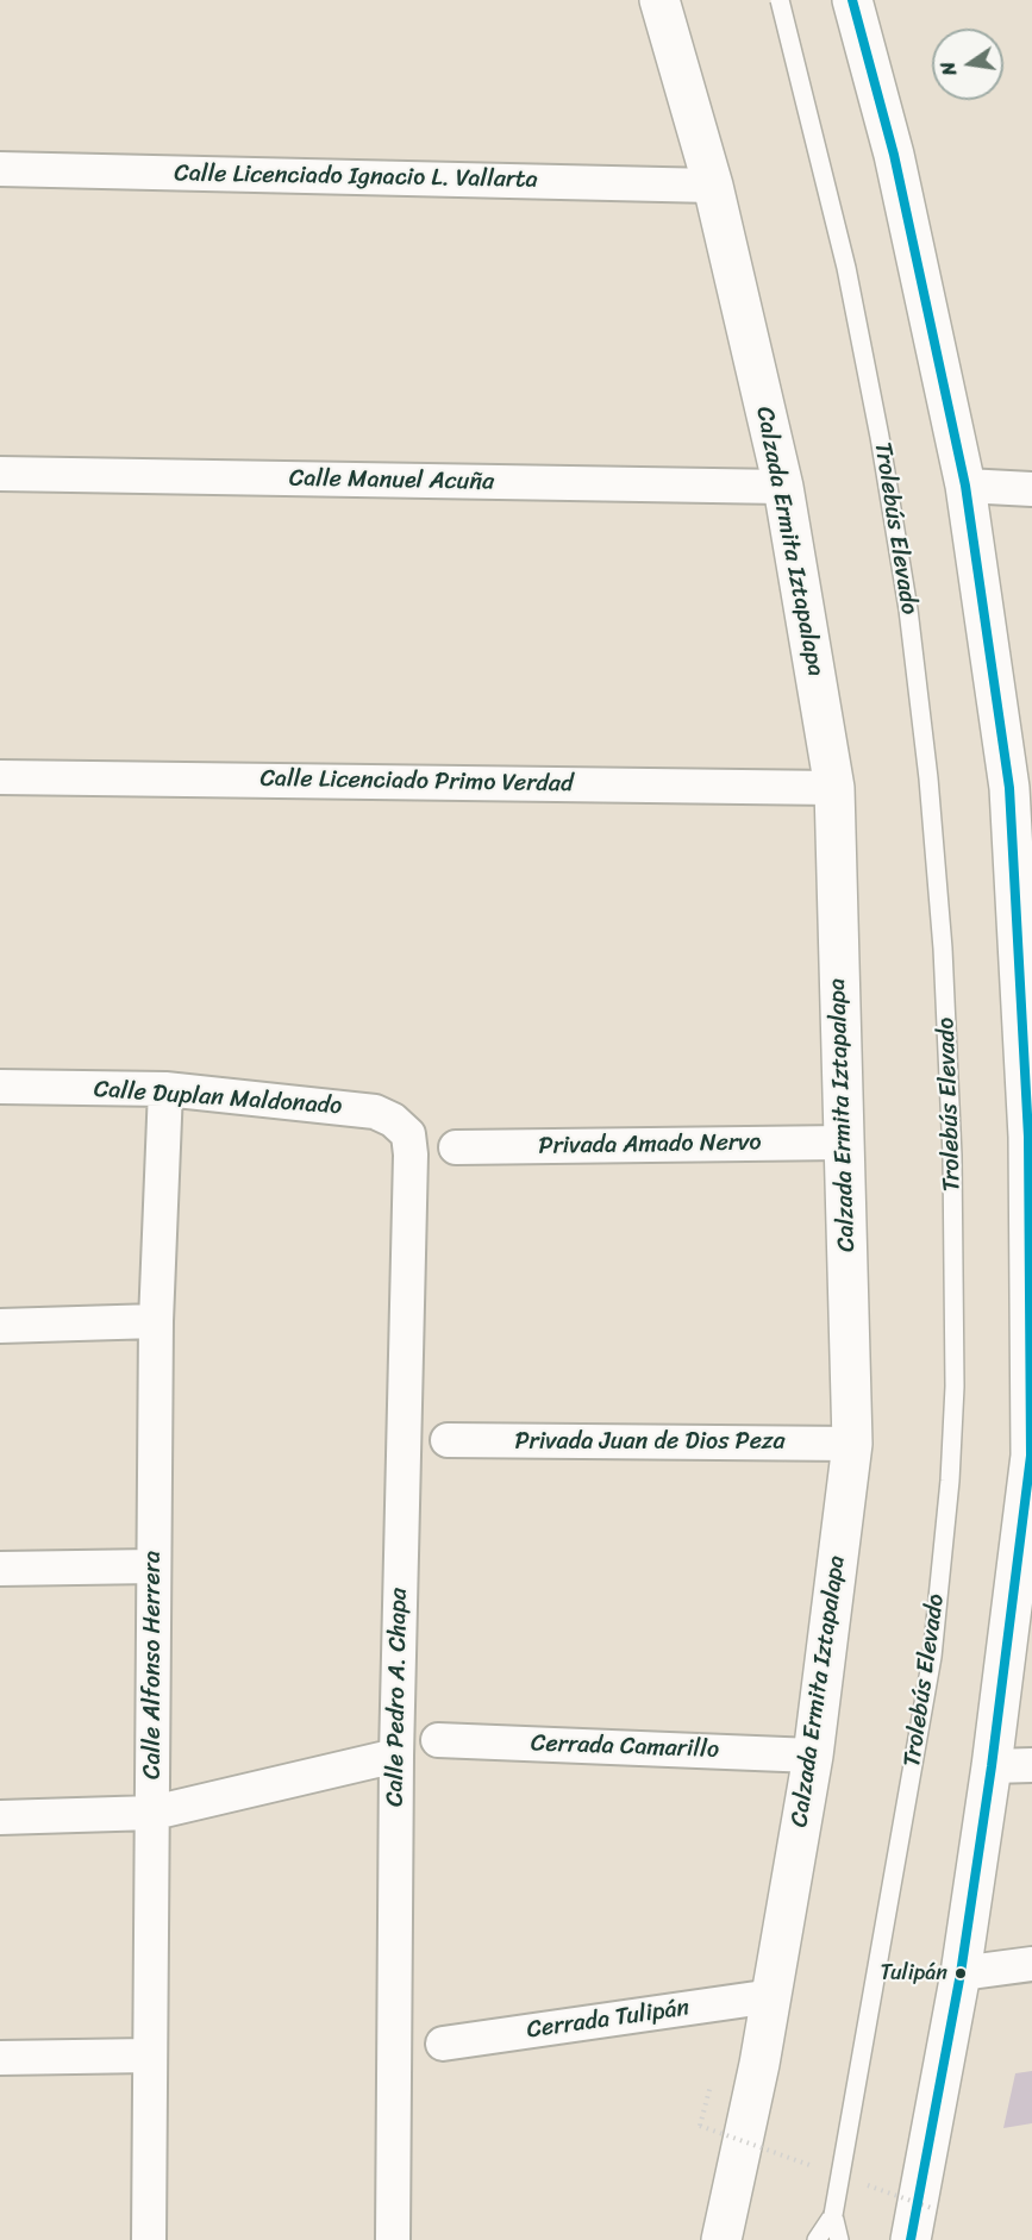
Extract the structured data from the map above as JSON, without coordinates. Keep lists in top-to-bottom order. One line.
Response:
{"streets":{"main road":["Calzada Ermita Iztapalapa"],"street":["Calle Licenciado Ignacio L. Vallarta","Calle Manuel Acuña","Calle Licenciado Primo Verdad","Calle Duplan Maldonado","Privada Amado Nervo","Privada Juan de Dios Peza","Calle Alfonso Herrera","Calle Pedro A. Chapa","Cerrada Camarillo","Cerrada Tulipán"],"lane":["Trolebús Elevado"]},"crossings":[["Calle Licenciado Ignacio L. Vallarta","Calzada Ermita Iztapalapa"],["Calle Manuel Acuña","Calzada Ermita Iztapalapa"],["Calzada Ermita Iztapalapa","Calle Licenciado Primo Verdad"],["Calzada Ermita Iztapalapa","Privada Amado Nervo"],["Calzada Ermita Iztapalapa","Privada Juan de Dios Peza"],["Calzada Ermita Iztapalapa","Cerrada Camarillo"],["Calzada Ermita Iztapalapa","Cerrada Tulipán"],["Calle Duplan Maldonado","Calle Alfonso Herrera"],["Calle Duplan Maldonado","Calle Pedro A. Chapa"]],"places":["Tulipán"],"north":"left"}
